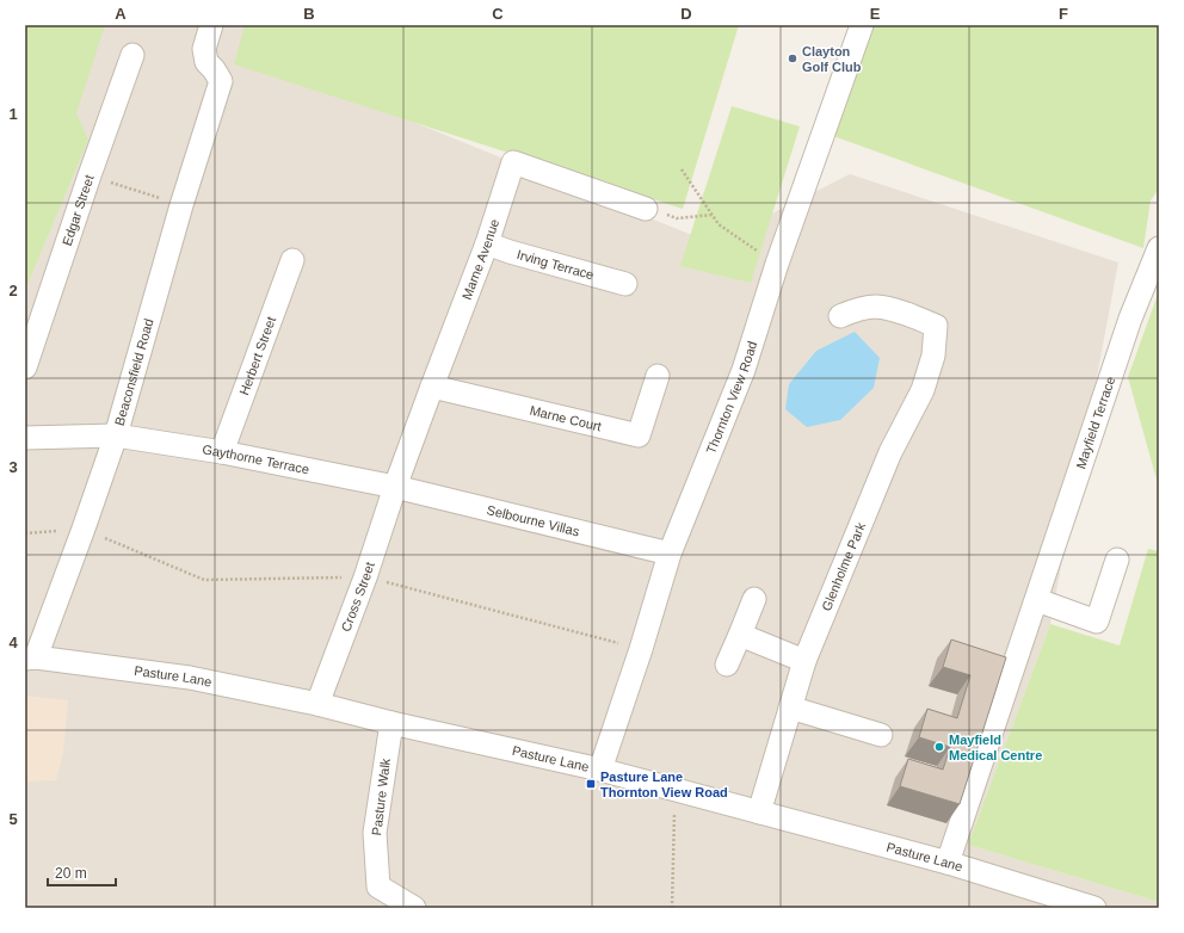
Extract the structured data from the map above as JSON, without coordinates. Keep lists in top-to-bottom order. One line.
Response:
{"streets":{"street":["Edgar Street","Marne Avenue","Irving Terrace","Herbert Street","Beaconsfield Road","Thornton View Road","Marne Court","Mayfield Terrace","Gaythorne Terrace","Selbourne Villas","Glenholme Park","Cross Street","Pasture Lane","Pasture Walk"]},"crossings":[["Marne Avenue","Irving Terrace"],["Marne Avenue","Marne Court"],["Marne Avenue","Gaythorne Terrace"],["Marne Avenue","Selbourne Villas"],["Marne Avenue","Cross Street"],["Herbert Street","Gaythorne Terrace"],["Beaconsfield Road","Gaythorne Terrace"],["Beaconsfield Road","Pasture Lane"],["Thornton View Road","Selbourne Villas"],["Thornton View Road","Pasture Lane"],["Mayfield Terrace","Pasture Lane"],["Gaythorne Terrace","Selbourne Villas"],["Gaythorne Terrace","Cross Street"],["Selbourne Villas","Cross Street"],["Glenholme Park","Pasture Lane"],["Cross Street","Pasture Lane"],["Pasture Lane","Pasture Walk"]],"places":{"other":["Clayton Golf Club","Mayfield Medical Centre"],"transit":["Pasture Lane Thornton View Road"]},"scale_bar":"20 m","grid":{"columns":["A","B","C","D","E","F"],"rows":["1","2","3","4","5"]}}
